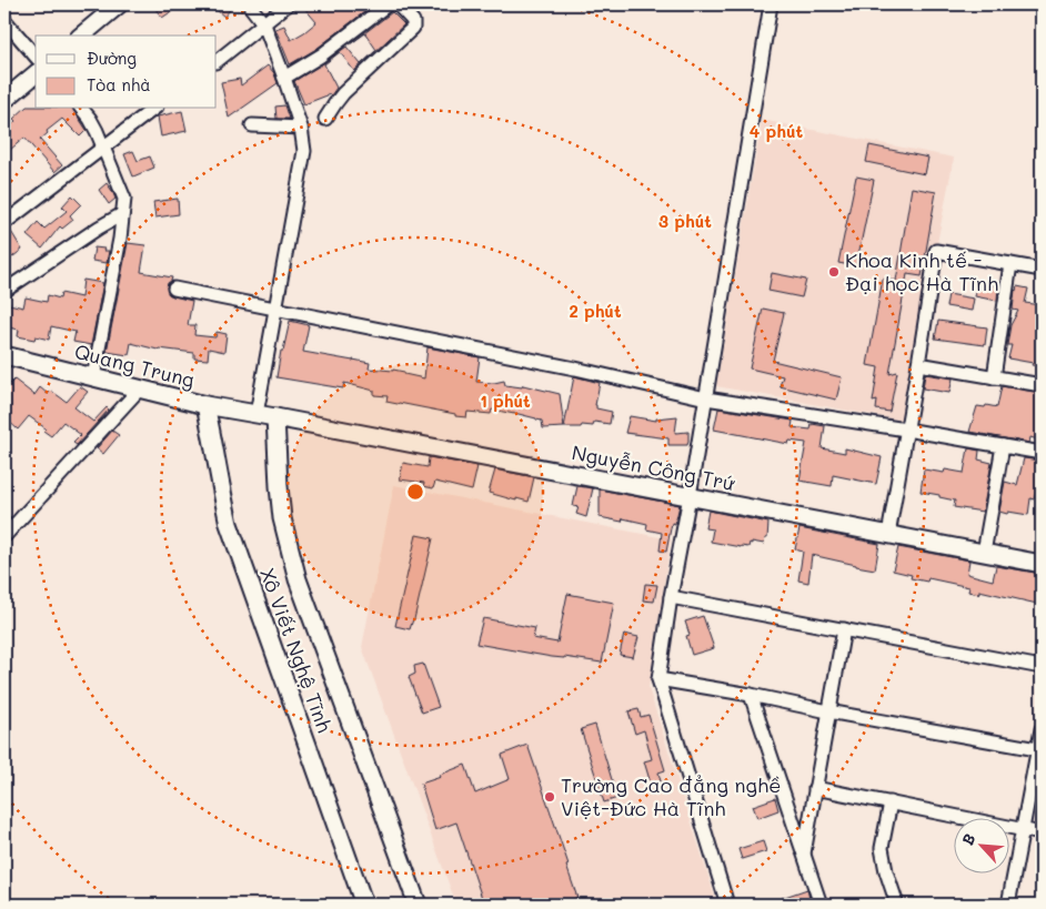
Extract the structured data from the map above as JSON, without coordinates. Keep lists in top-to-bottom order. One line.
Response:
{"streets":{"street":["Quang Trung","Nguyễn Công Trứ","Xô Viết Nghệ Tĩnh"]},"crossings":[["Quang Trung","Nguyễn Công Trứ"],["Quang Trung","Xô Viết Nghệ Tĩnh"],["Nguyễn Công Trứ","Xô Viết Nghệ Tĩnh"]],"places":["Khoa Kinh tế - Đại học Hà Tĩnh","Trường Cao đẳng nghề Việt-Đức Hà Tĩnh"],"legend":["Đường","Tòa nhà"],"north":"top left","rings":["4 phút","3 phút","2 phút","1 phút"]}
